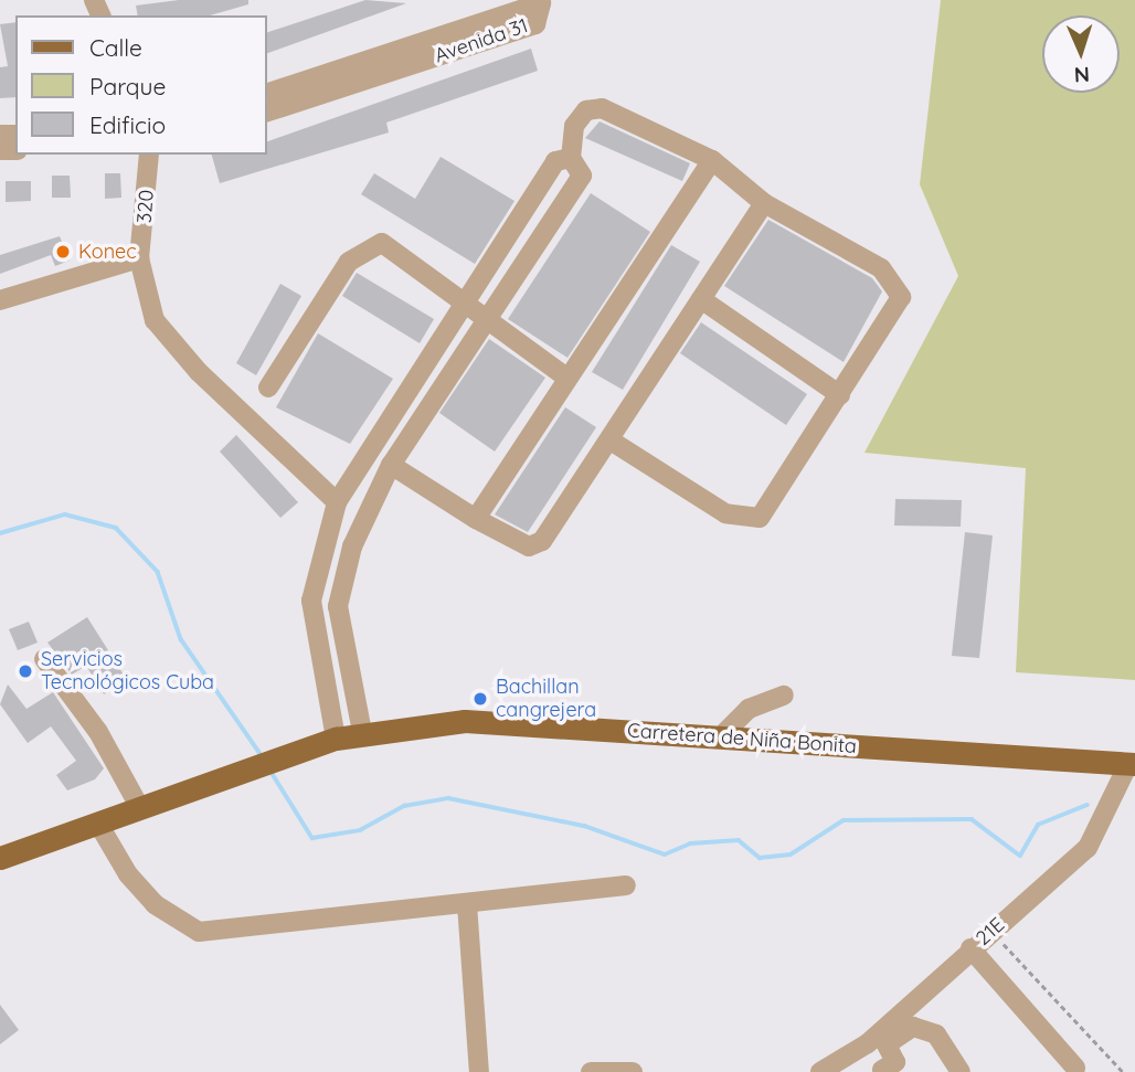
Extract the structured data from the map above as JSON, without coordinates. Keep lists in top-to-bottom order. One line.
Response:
{"streets":{"main road":["Carretera de Niña Bonita"],"street":["Avenida 31","320","21E"]},"crossings":[["Carretera de Niña Bonita","21E"]],"places":["Konec","Servicios Tecnológicos Cuba","Bachillan cangrejera"],"legend":["Calle","Parque","Edificio"],"north":"bottom"}
